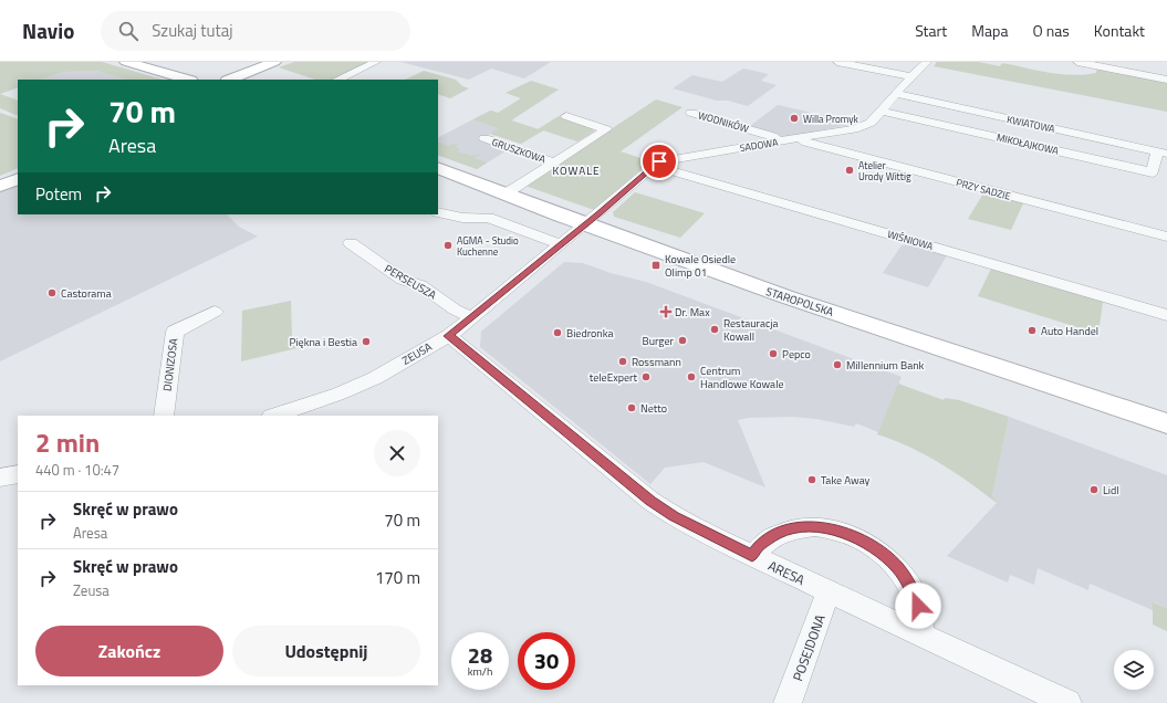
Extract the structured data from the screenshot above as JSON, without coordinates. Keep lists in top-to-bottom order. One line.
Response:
{"streets":{"main road":["STAROPOLSKA"],"street":["WODNIKÓW","KWIATOWA","MIKOŁAJKOWA","SADOWA","GRUSZKOWA","PRZY SADZIE","WIŚNIOWA","PERSEUSZA","ZEUSA","DIONIZOSA","ARESA","POSEJDONA"]},"crossings":[["WODNIKÓW","SADOWA"],["KWIATOWA","MIKOŁAJKOWA"],["KWIATOWA","SADOWA"],["MIKOŁAJKOWA","SADOWA"],["SADOWA","PRZY SADZIE"],["SADOWA","WIŚNIOWA"],["SADOWA","STAROPOLSKA"],["SADOWA","ZEUSA"],["PERSEUSZA","ZEUSA"],["STAROPOLSKA","ZEUSA"],["ZEUSA","ARESA"],["ARESA","POSEJDONA"]],"districts":["KOWALE"],"places":{"other":["Willa Promyk","Atelier Urody Wittig","AGMA - Studio Kuchenne","Castorama","Restauracja Kowall","Auto Handel","Biedronka","Burger","Piękna i Bestia","Pepco","Rossmann","Millennium Bank","teleExpert","Centrum Handlowe Kowale","Netto","Take Away","Lidl"],"transit":["Kowale Osiedle Olimp 01"],"health":["Dr. Max"]},"page":{"header":"Navio","search":"Szukaj tutaj","nav":["Start","Mapa","O nas","Kontakt"],"turn":["70 m","Aresa"],"then":"Potem","heading":["2 min","440 m · 10:47"],"list":[{"name":"Skręć w prawo","note":"Aresa","value":"70 m"},{"name":"Skręć w prawo","note":"Zeusa","value":"170 m"}],"buttons":["Zakończ","Udostępnij"],"speed":"28 km/h","limit":"30"}}
